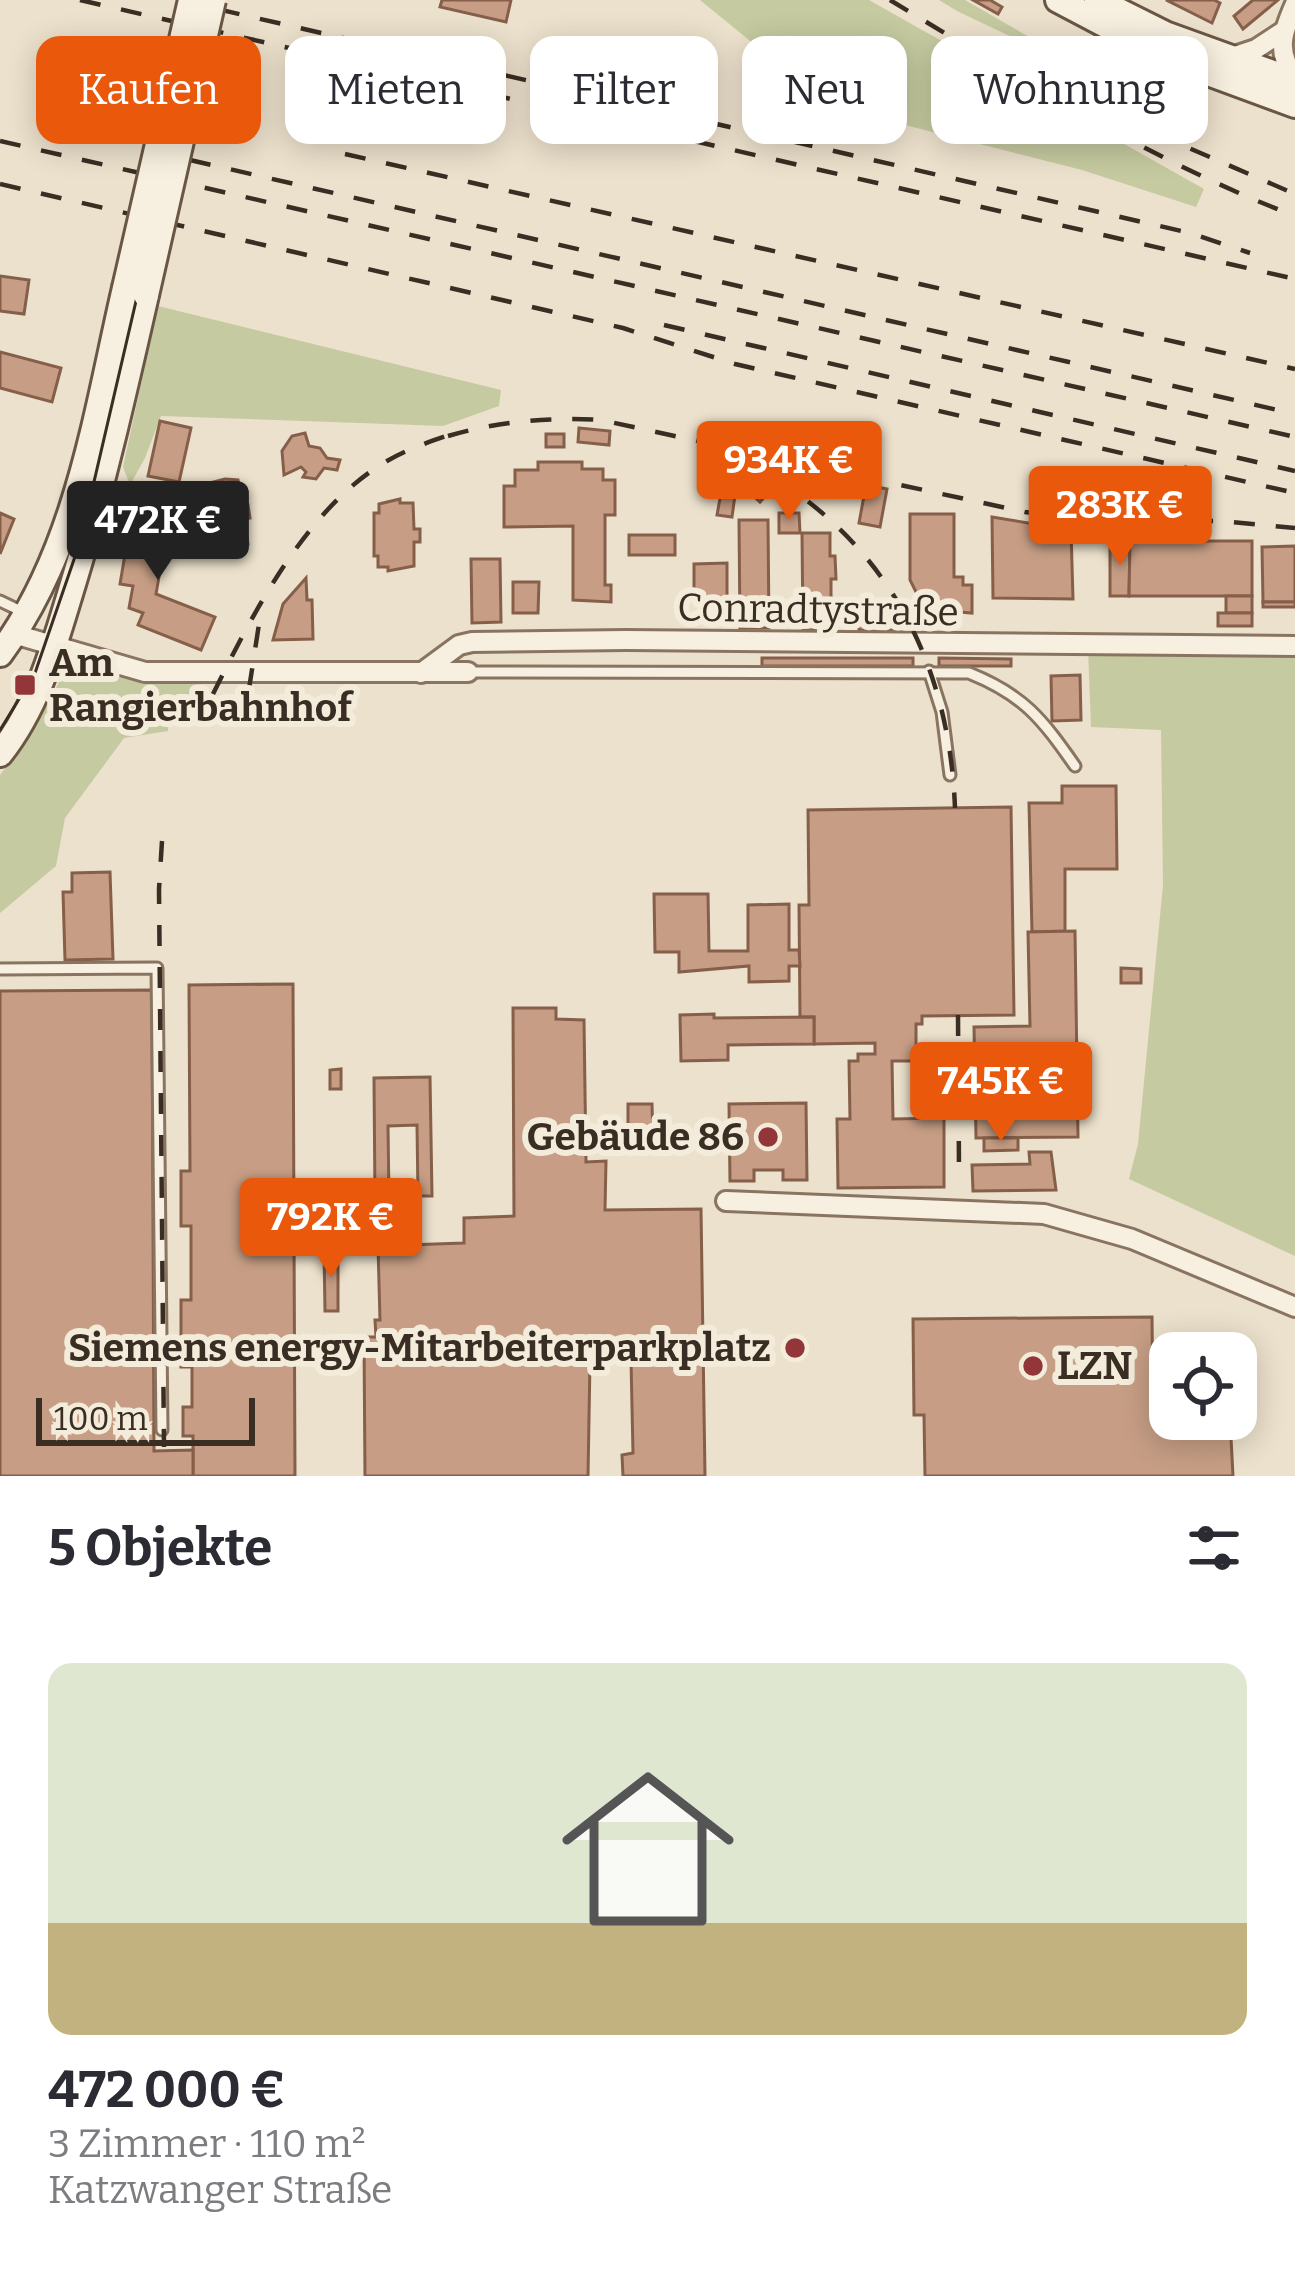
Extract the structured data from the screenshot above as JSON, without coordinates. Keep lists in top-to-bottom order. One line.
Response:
{"streets":{"street":["Conradtystraße"]},"places":{"transit":["Am Rangierbahnhof"],"other":["Gebäude 86","Siemens energy-Mitarbeiterparkplatz","LZN"]},"scale_bar":"100 m","page":{"chip":["Kaufen","Mieten","Filter","Neu","Wohnung"],"price":["934K €","283K €","472K €","745K €","792K €"],"scale":"100 m","heading":"5 Objekte","list":[{"name":"472 000 €","note":"3 Zimmer · 110 m² · Katzwanger Straße"}]}}
